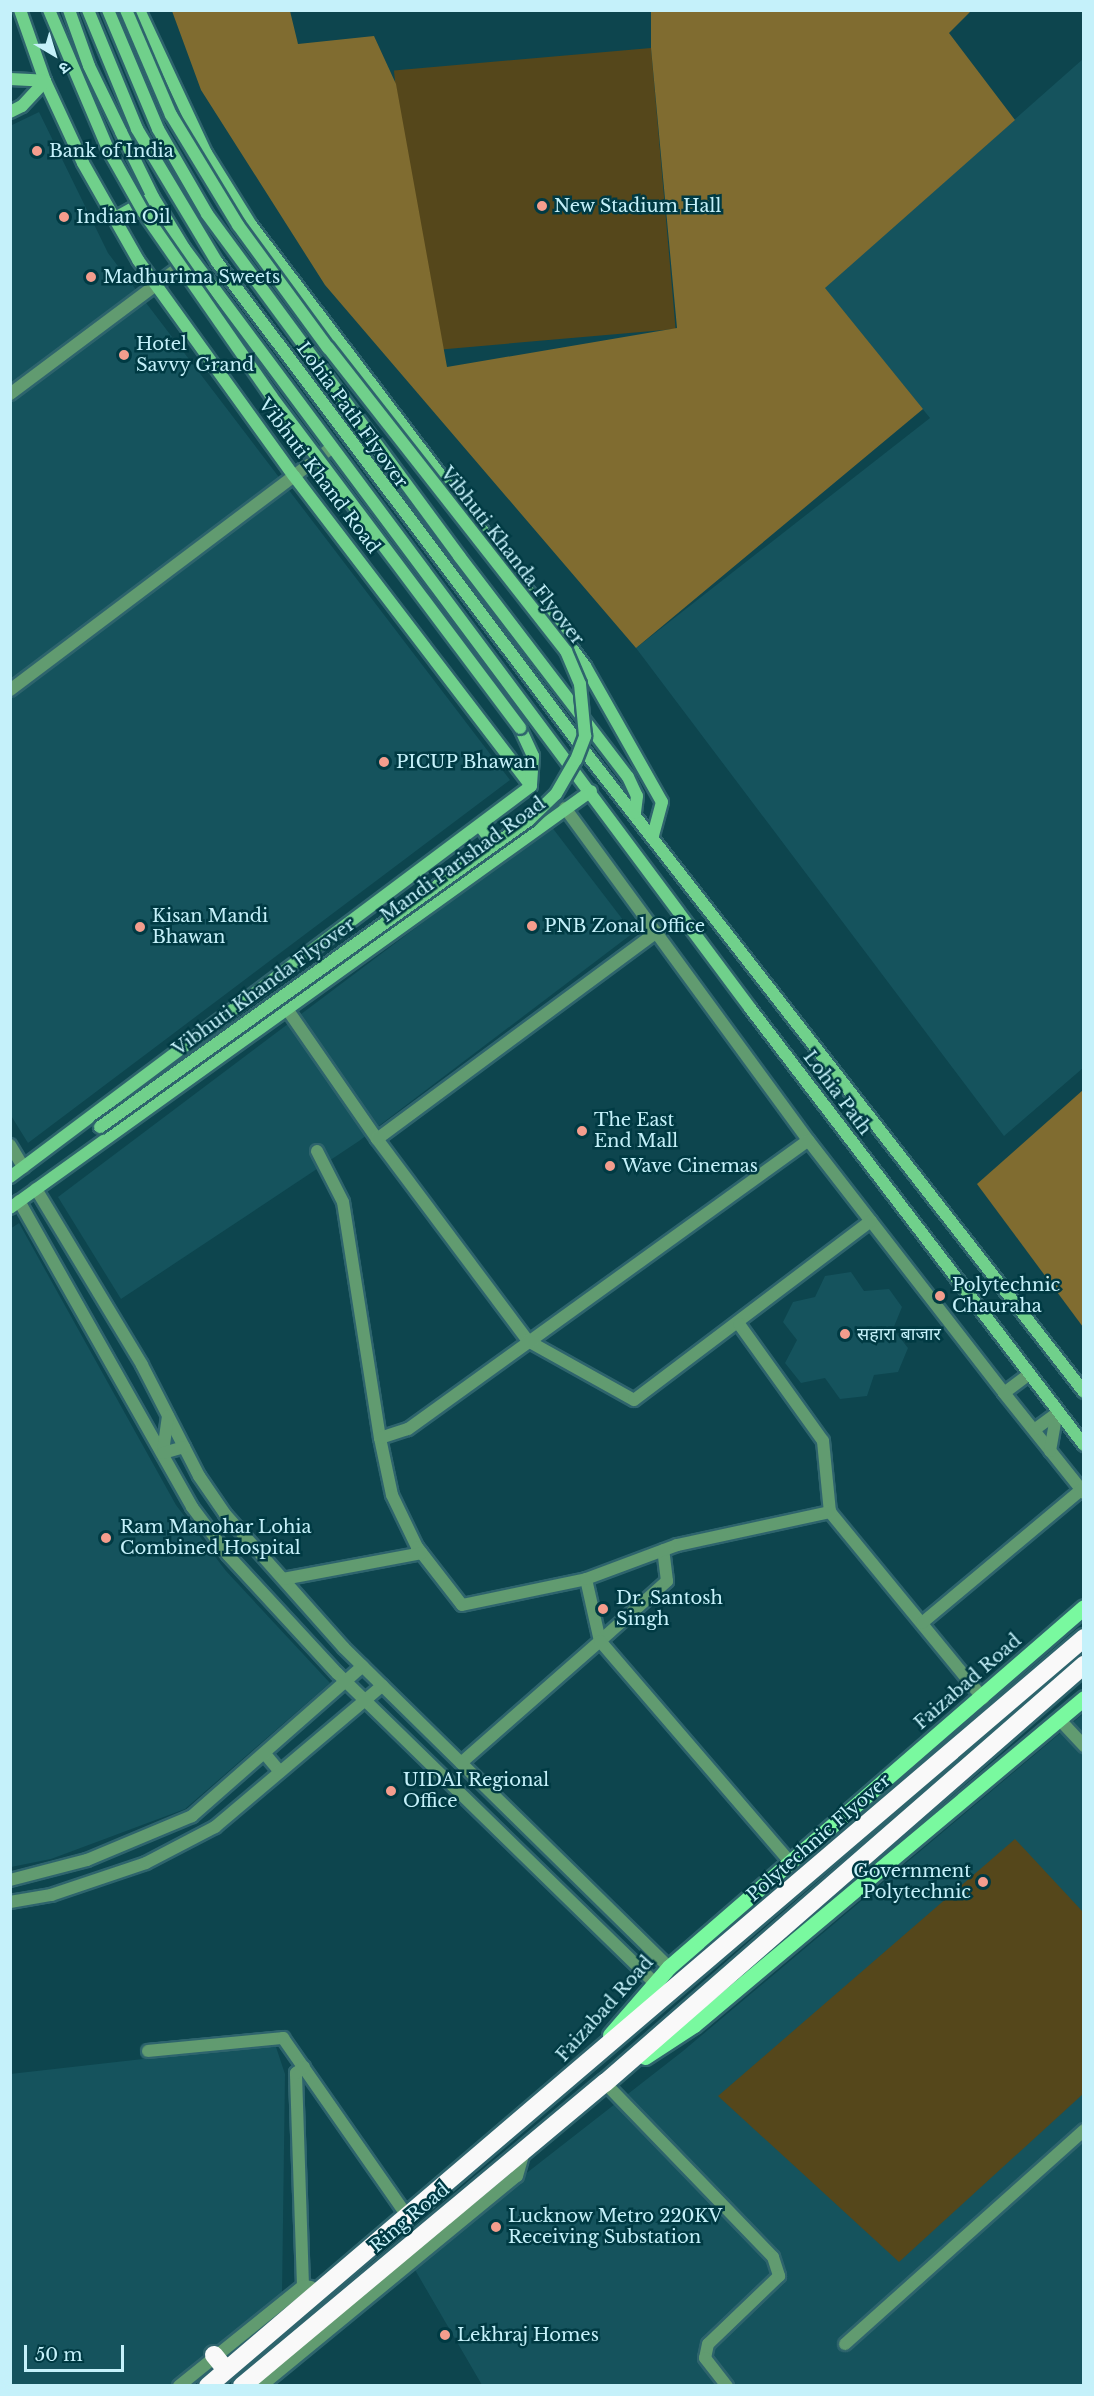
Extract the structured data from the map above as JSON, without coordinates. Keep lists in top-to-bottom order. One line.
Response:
{"streets":{"highway":["Faizabad Road","Polytechnic Flyover","Ring Road"],"main road":["Lohia Path Flyover","Vibhuti Khand Road","Vibhuti Khanda Flyover","Mandi Parishad Road","Lohia Path"]},"crossings":[["Lohia Path Flyover","Lohia Path"],["Vibhuti Khanda Flyover","Mandi Parishad Road"],["Mandi Parishad Road","Lohia Path"],["Faizabad Road","Polytechnic Flyover"]],"places":["Bank of India","New Stadium Hall","Indian Oil","Madhurima Sweets","Hotel Savvy Grand","PICUP Bhawan","PNB Zonal Office","Kisan Mandi Bhawan","The East End Mall","Wave Cinemas","Polytechnic Chauraha","सहारा बाजार","Ram Manohar Lohia Combined Hospital","Dr. Santosh Singh","UIDAI Regional Office","Government Polytechnic","Lucknow Metro 220KV Receiving Substation","Lekhraj Homes"],"scale_bar":"50 m","north":"bottom right"}
